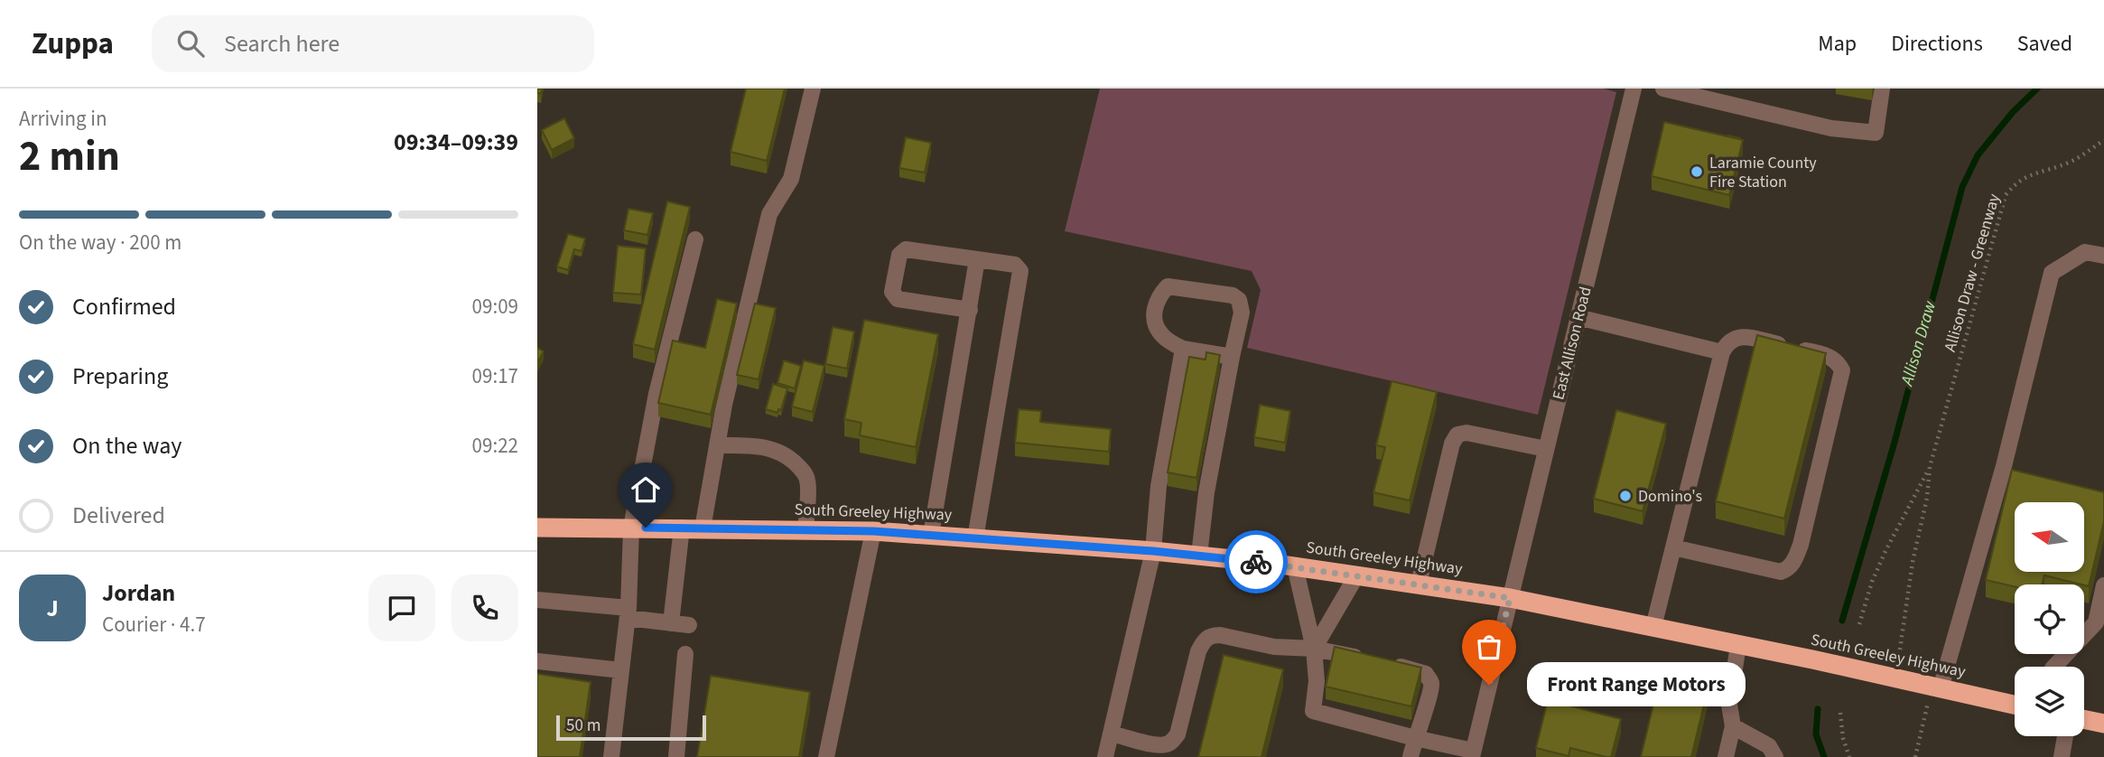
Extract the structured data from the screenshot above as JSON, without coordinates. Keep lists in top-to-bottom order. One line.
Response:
{"streets":{"highway":["South Greeley Highway"],"street":["East Allison Road"],"path":["Allison Draw - Greenway"]},"crossings":[["Allison Draw - Greenway","South Greeley Highway"],["East Allison Road","South Greeley Highway"]],"water":["Allison Draw"],"places":["Laramie County Fire Station","Domino's","Front Range Motors"],"scale_bar":"50 m","north":"left","page":{"header":"Zuppa","search":"Search here","nav":["Map","Directions","Saved"],"heading":["2 min","Arriving in","09:34–09:39"],"panel":["Jordan","Courier · 4.7"],"bar":"On the way · 200 m","list":[["Confirmed","09:09"],["Preparing","09:17"],["On the way","09:22"],"Delivered"],"round":"J","bubble":"Front Range Motors","scale":"50 m"}}
